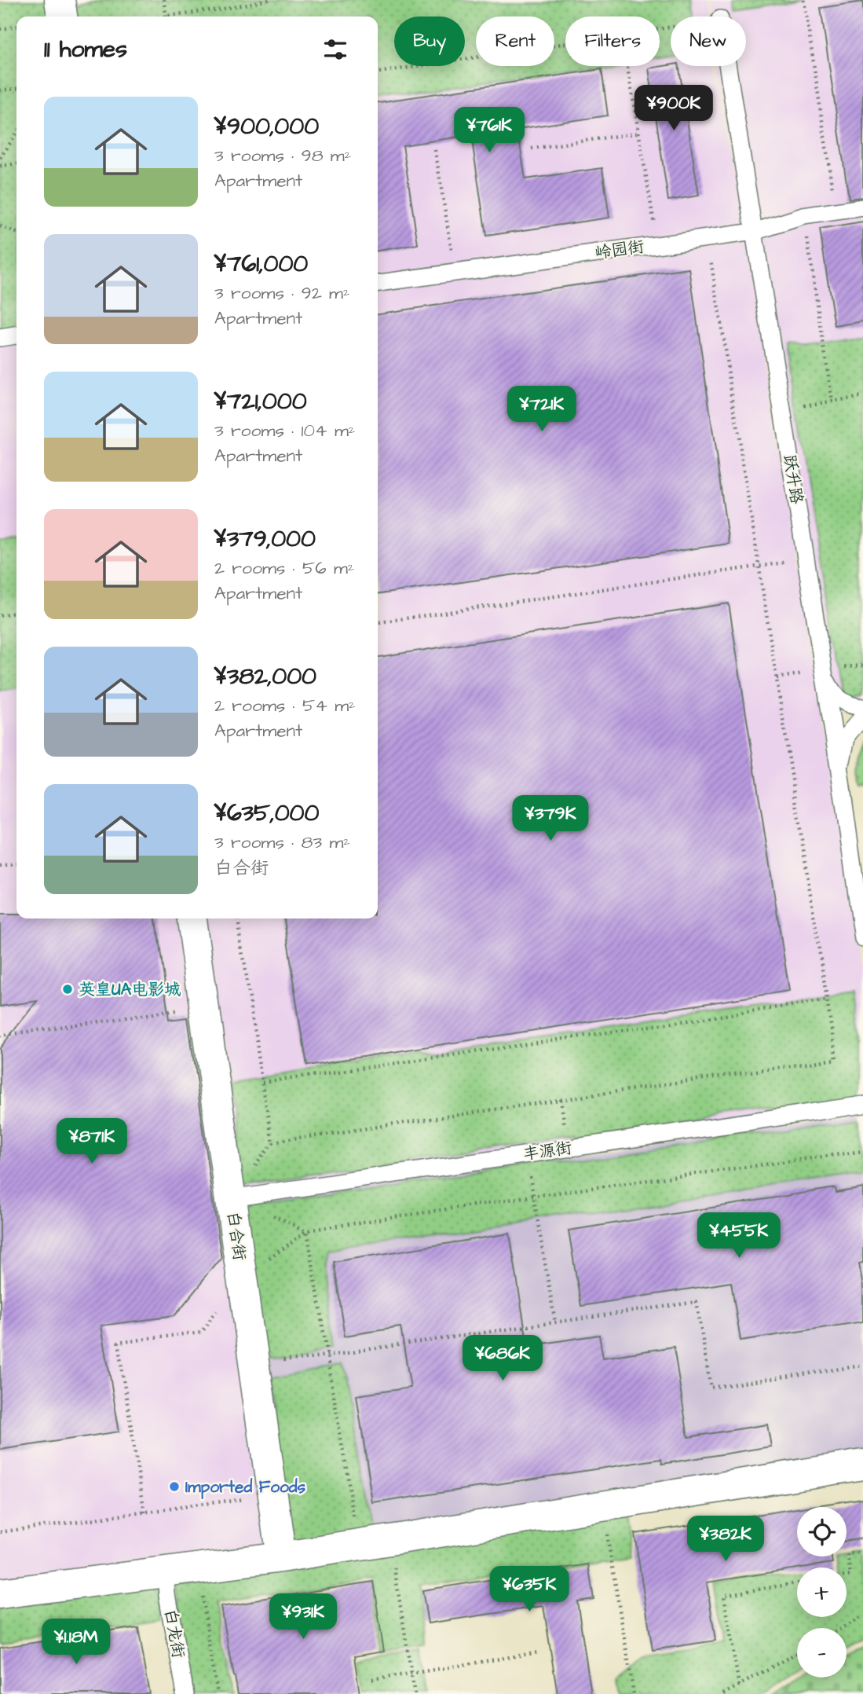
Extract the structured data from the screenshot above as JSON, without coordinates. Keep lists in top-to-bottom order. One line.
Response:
{"streets":{"street":["白合街"],"lane":["岭园街","跃升路","丰源街","白龙街"]},"crossings":[["岭园街","跃升路"],["丰源街","白合街"]],"places":["英皇UA电影城","Imported Foods"],"page":{"chip":["Buy","Rent","Filters","New"],"heading":"11 homes","list":[{"name":"¥900,000","note":"3 rooms · 98 m² · Apartment"},{"name":"¥761,000","note":"3 rooms · 92 m² · Apartment"},{"name":"¥721,000","note":"3 rooms · 104 m² · Apartment"},{"name":"¥379,000","note":"2 rooms · 56 m² · Apartment"},{"name":"¥382,000","note":"2 rooms · 54 m² · Apartment"},{"name":"¥635,000","note":"3 rooms · 83 m² · 白合街"}],"price":["¥900K","¥761K","¥721K","¥379K","¥871K","¥455K","¥686K","¥382K","¥635K","¥931K","¥1.18M"],"map_buttons":["+","−"]}}
